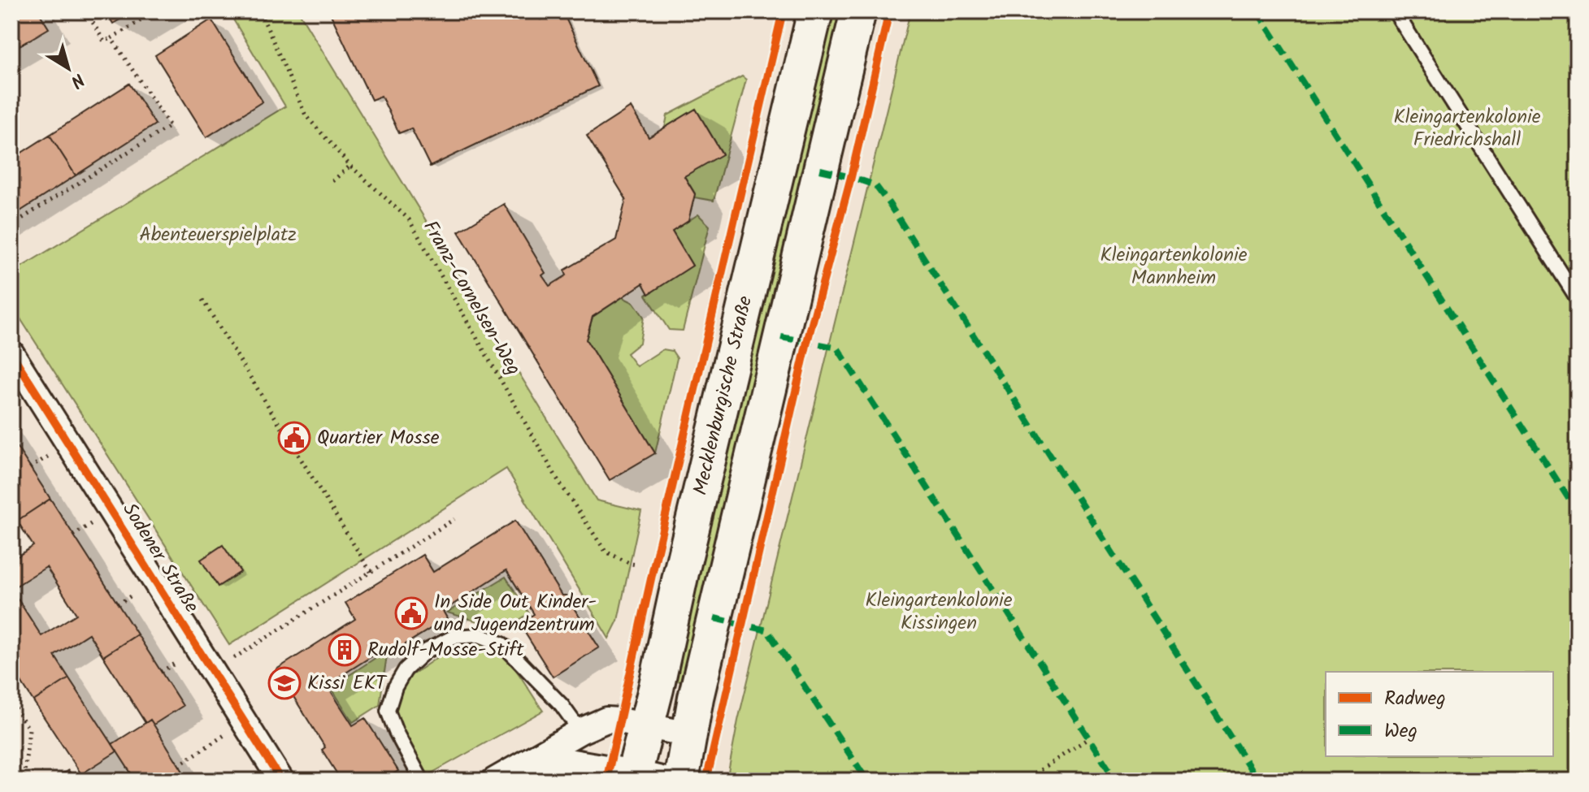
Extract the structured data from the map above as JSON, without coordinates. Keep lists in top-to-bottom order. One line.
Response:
{"streets":{"main road":["Mecklenburgische Straße"],"street":["Sodener Straße"],"path":["Franz-Cornelsen-Weg"]},"parks":["Kleingartenkolonie Friedrichshall","Abenteuerspielplatz","Kleingartenkolonie Mannheim","Kleingartenkolonie Kissingen"],"places":{"public building":["Quartier Mosse","In Side Out Kinder- und Jugendzentrum"],"building":["Rudolf-Mosse-Stift"],"school or university":["Kissi EKT"]},"legend":["Radweg","Weg"],"north":"bottom right"}
